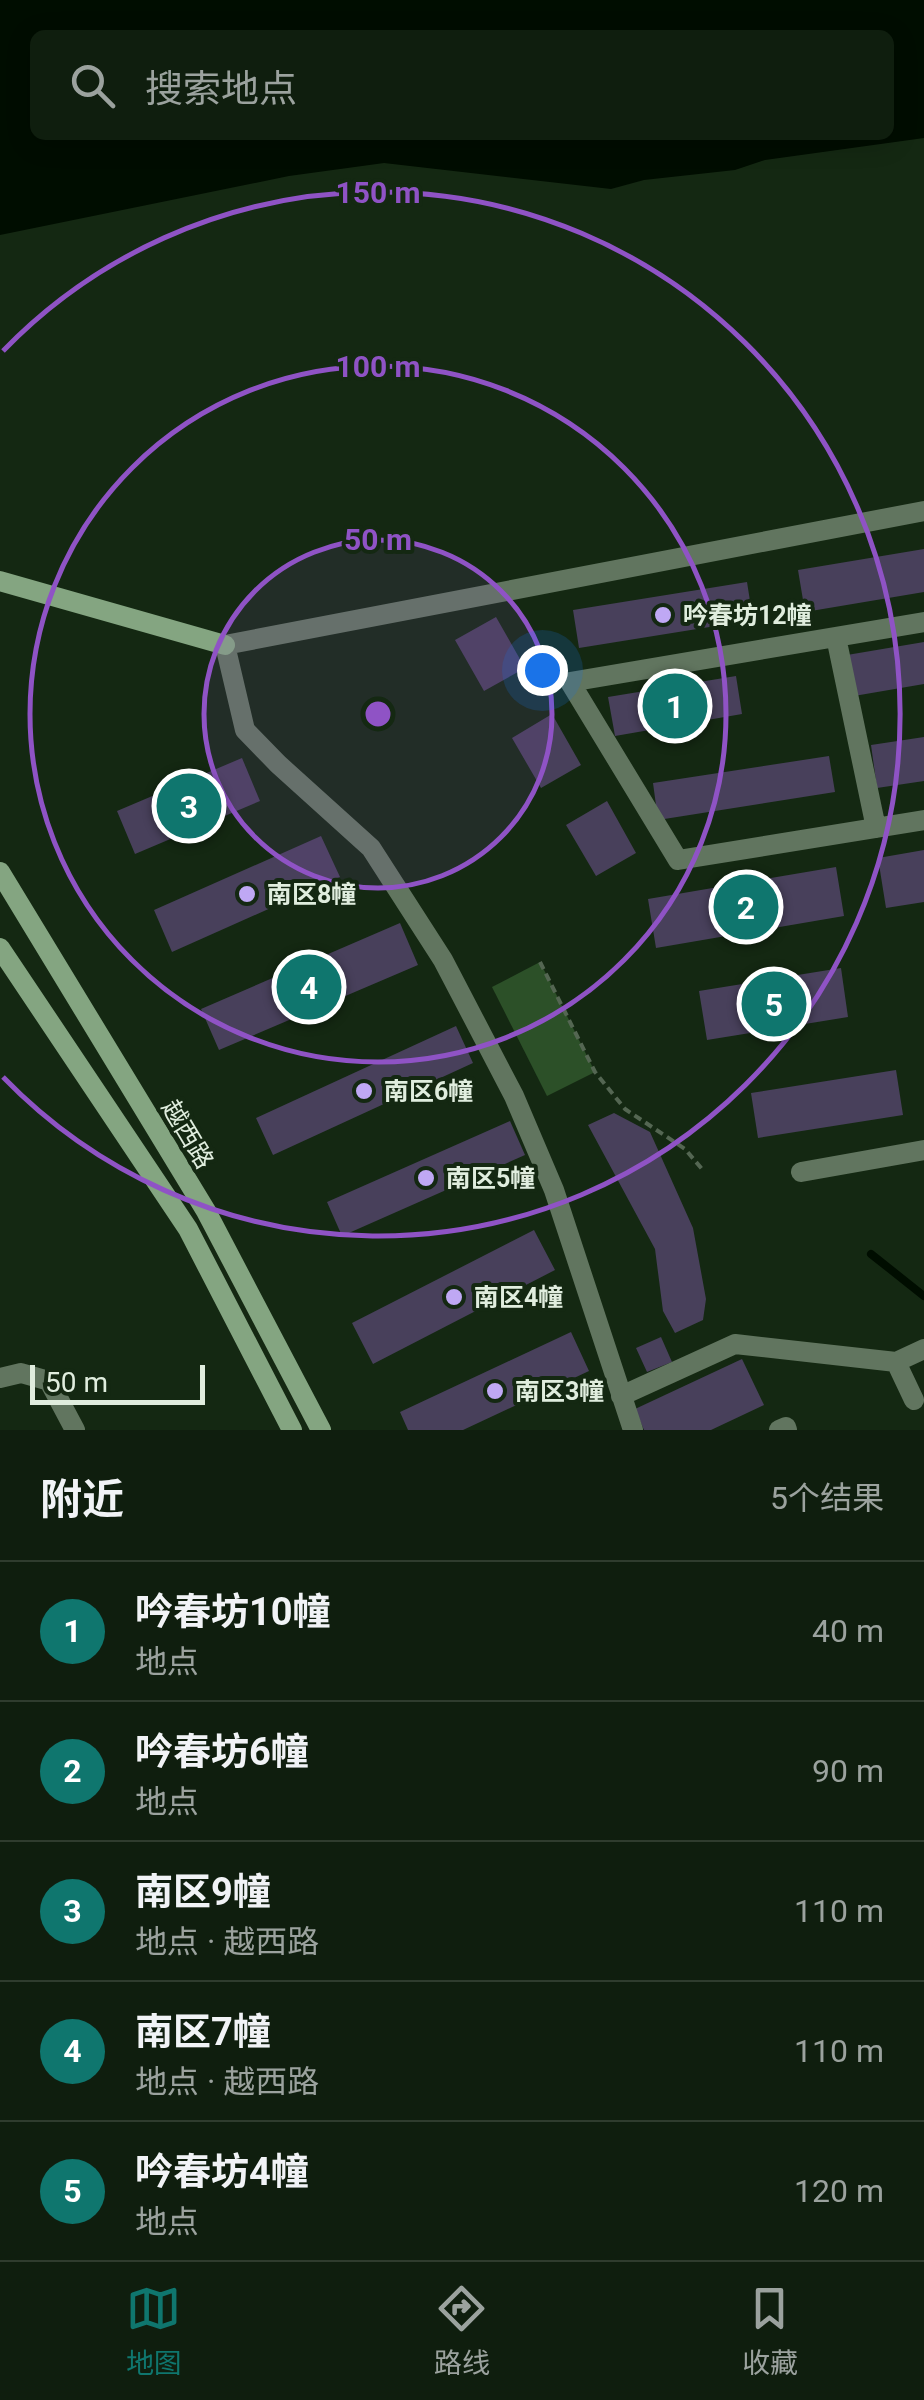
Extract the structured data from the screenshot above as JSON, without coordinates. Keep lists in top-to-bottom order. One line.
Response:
{"streets":{"main road":["越西路"]},"places":["吟春坊12幢","南区8幢","南区6幢","南区5幢","南区4幢","南区3幢"],"scale_bar":"50 m","page":{"search":"搜索地点","pins":["1","3","2","4","5"],"scale":"50 m","heading":["附近","5个结果"],"list":[{"mark":"1","name":"吟春坊10幢","note":"地点","value":"40 m"},{"mark":"2","name":"吟春坊6幢","note":"地点","value":"90 m"},{"mark":"3","name":"南区9幢","note":"地点 · 越西路","value":"110 m"},{"mark":"4","name":"南区7幢","note":"地点 · 越西路","value":"110 m"},{"mark":"5","name":"吟春坊4幢","note":"地点","value":"120 m"}],"nav":["地图","路线","收藏"]},"rings":["150 m","100 m","50 m"]}
